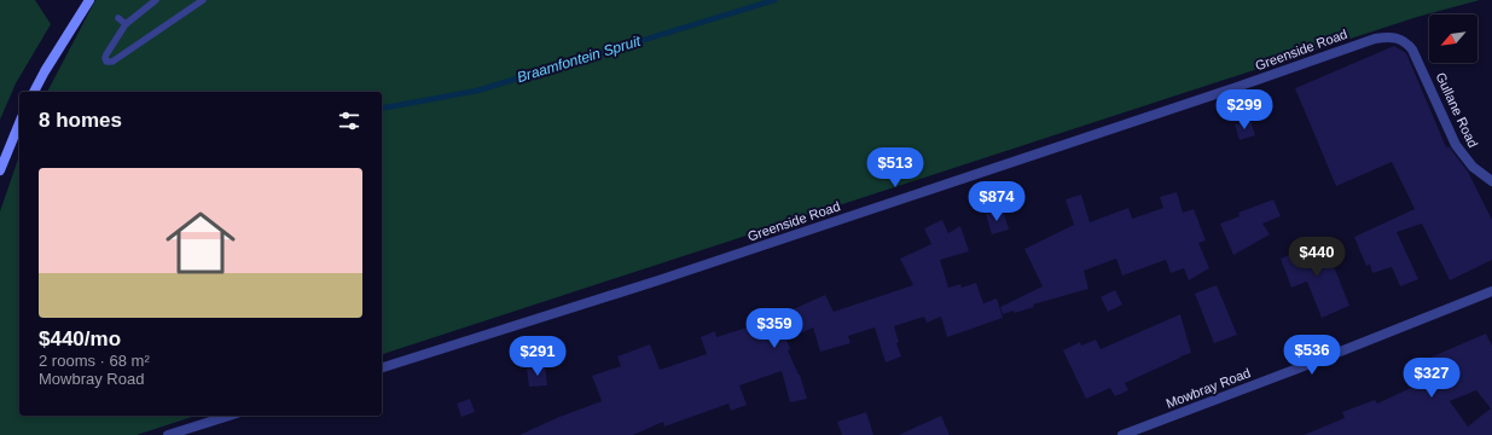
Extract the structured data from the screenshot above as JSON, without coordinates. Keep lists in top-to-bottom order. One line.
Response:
{"streets":{"street":["Greenside Road","Gullane Road","Mowbray Road"]},"crossings":[["Greenside Road","Gullane Road"]],"water":["Braamfontein Spruit"],"north":"bottom left","page":{"price":["$299","$513","$874","$440","$359","$536","$291","$327"],"heading":"8 homes","list":[{"name":"$440/mo","note":"2 rooms · 68 m² · Mowbray Road"}]}}
